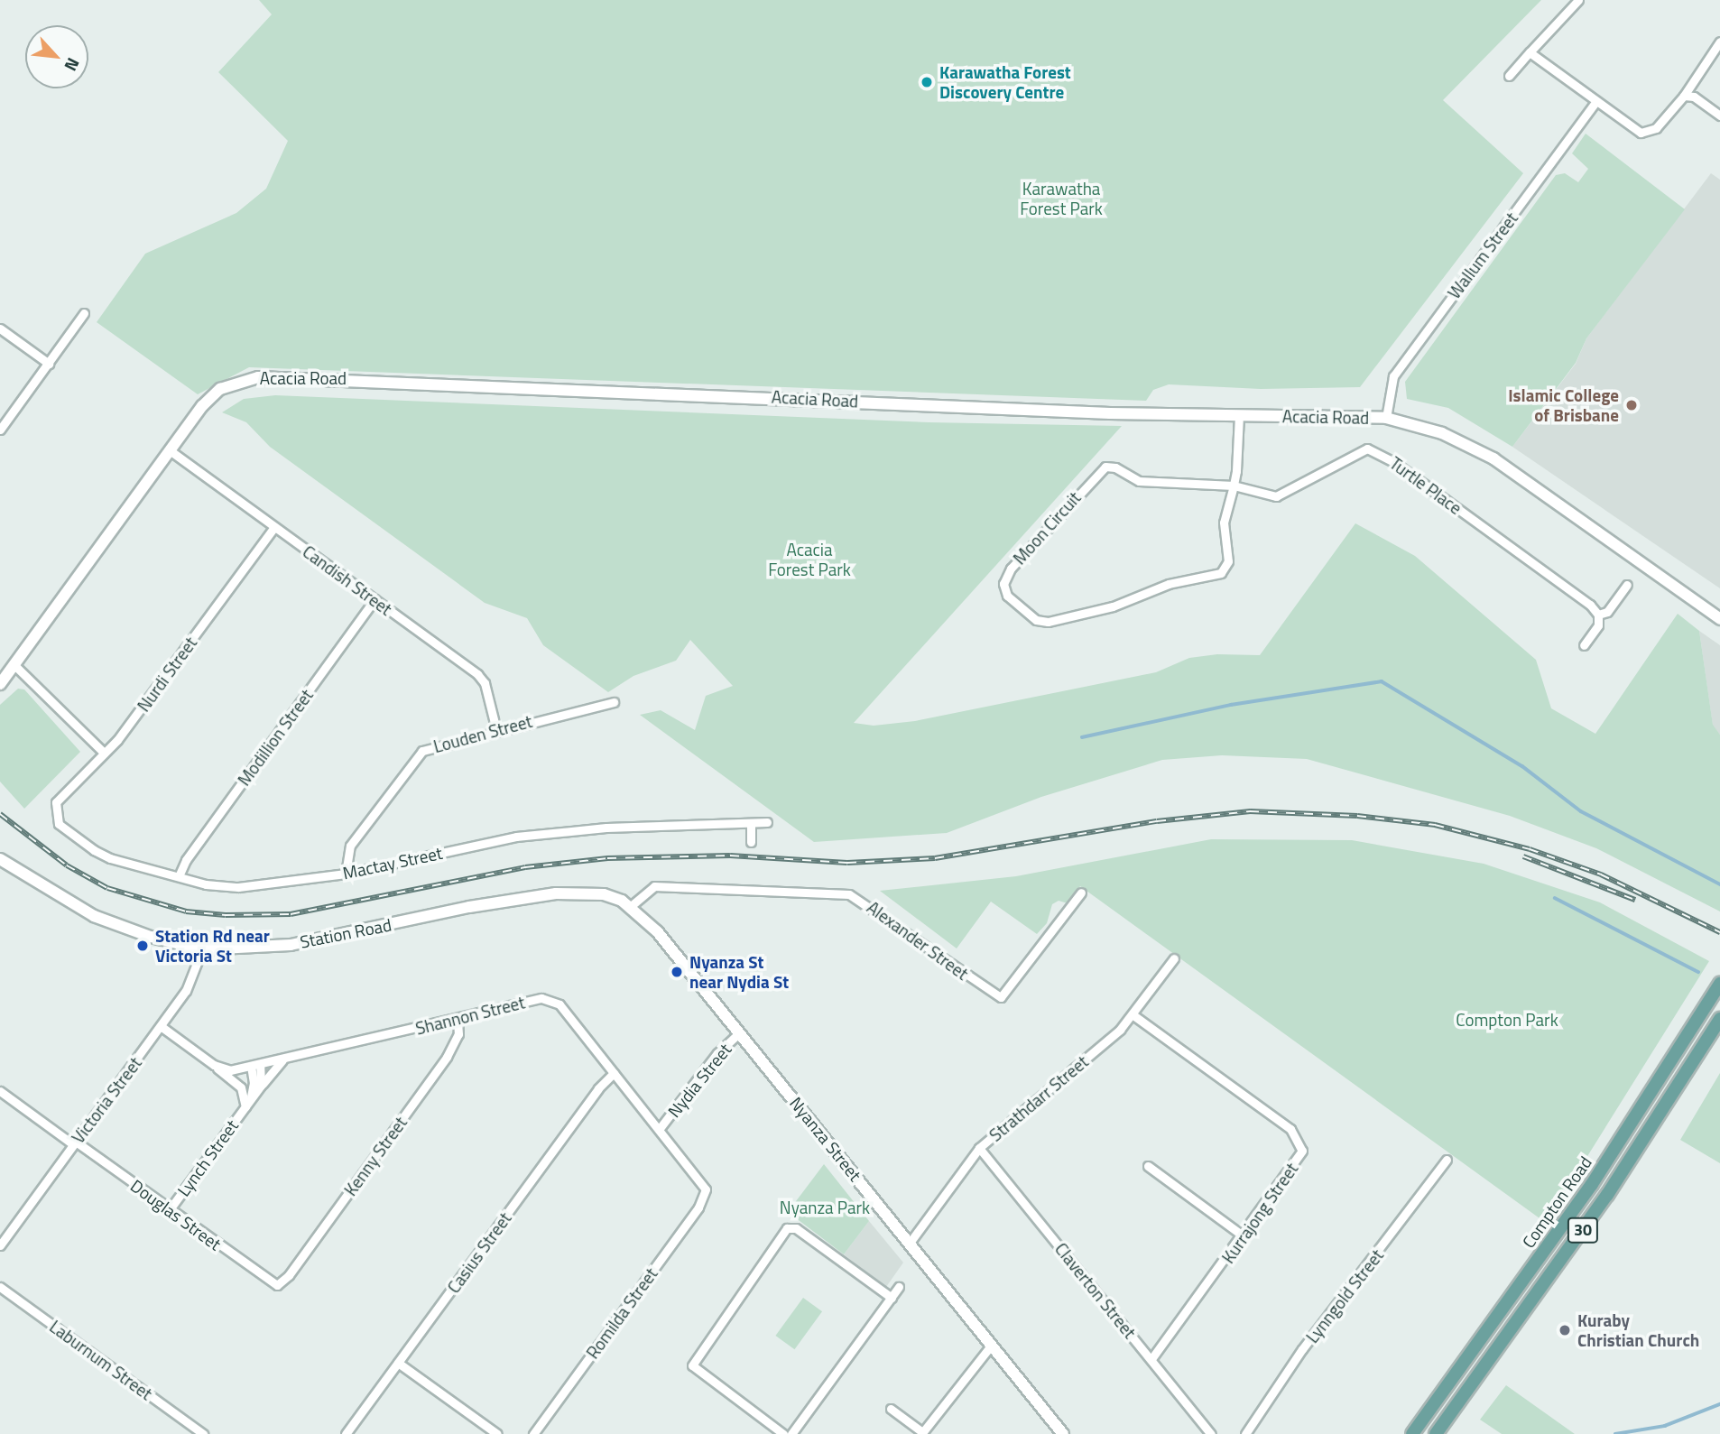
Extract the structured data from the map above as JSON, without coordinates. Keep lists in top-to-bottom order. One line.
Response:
{"streets":{"main road":["Compton Road","30"],"street":["Wallum Street","Acacia Road","Turtle Place","Moon Circuit","Candish Street","Nurdi Street","Louden Street","Modillion Street","Mactay Street","Station Road","Alexander Street","Shannon Street","Nydia Street","Strathdarr Street","Victoria Street","Nyanza Street","Kenny Street","Lynch Street","Kurrajong Street","Douglas Street","Casius Street","Claverton Street","Lynngold Street","Romilda Street","Laburnum Street"]},"crossings":[["Wallum Street","Acacia Road"],["Acacia Road","Moon Circuit"],["Acacia Road","Candish Street"],["Turtle Place","Moon Circuit"],["Candish Street","Nurdi Street"],["Candish Street","Louden Street"],["Candish Street","Modillion Street"],["Nurdi Street","Mactay Street"],["Louden Street","Mactay Street"],["Modillion Street","Mactay Street"],["Station Road","Alexander Street"],["Station Road","Victoria Street"],["Station Road","Nyanza Street"],["Alexander Street","Nyanza Street"],["Shannon Street","Nydia Street"],["Shannon Street","Kenny Street"],["Shannon Street","Lynch Street"],["Shannon Street","Casius Street"],["Shannon Street","Romilda Street"],["Nydia Street","Nyanza Street"],["Strathdarr Street","Nyanza Street"],["Strathdarr Street","Kurrajong Street"],["Strathdarr Street","Claverton Street"],["Victoria Street","Douglas Street"],["Kenny Street","Douglas Street"],["Lynch Street","Douglas Street"],["Kurrajong Street","Claverton Street"]],"parks":["Karawatha Forest Park","Acacia Forest Park","Compton Park","Nyanza Park"],"places":["Karawatha Forest Discovery Centre","Islamic College of Brisbane","Station Rd near Victoria St","Nyanza St near Nydia St","Kuraby Christian Church"],"north":"bottom right"}
